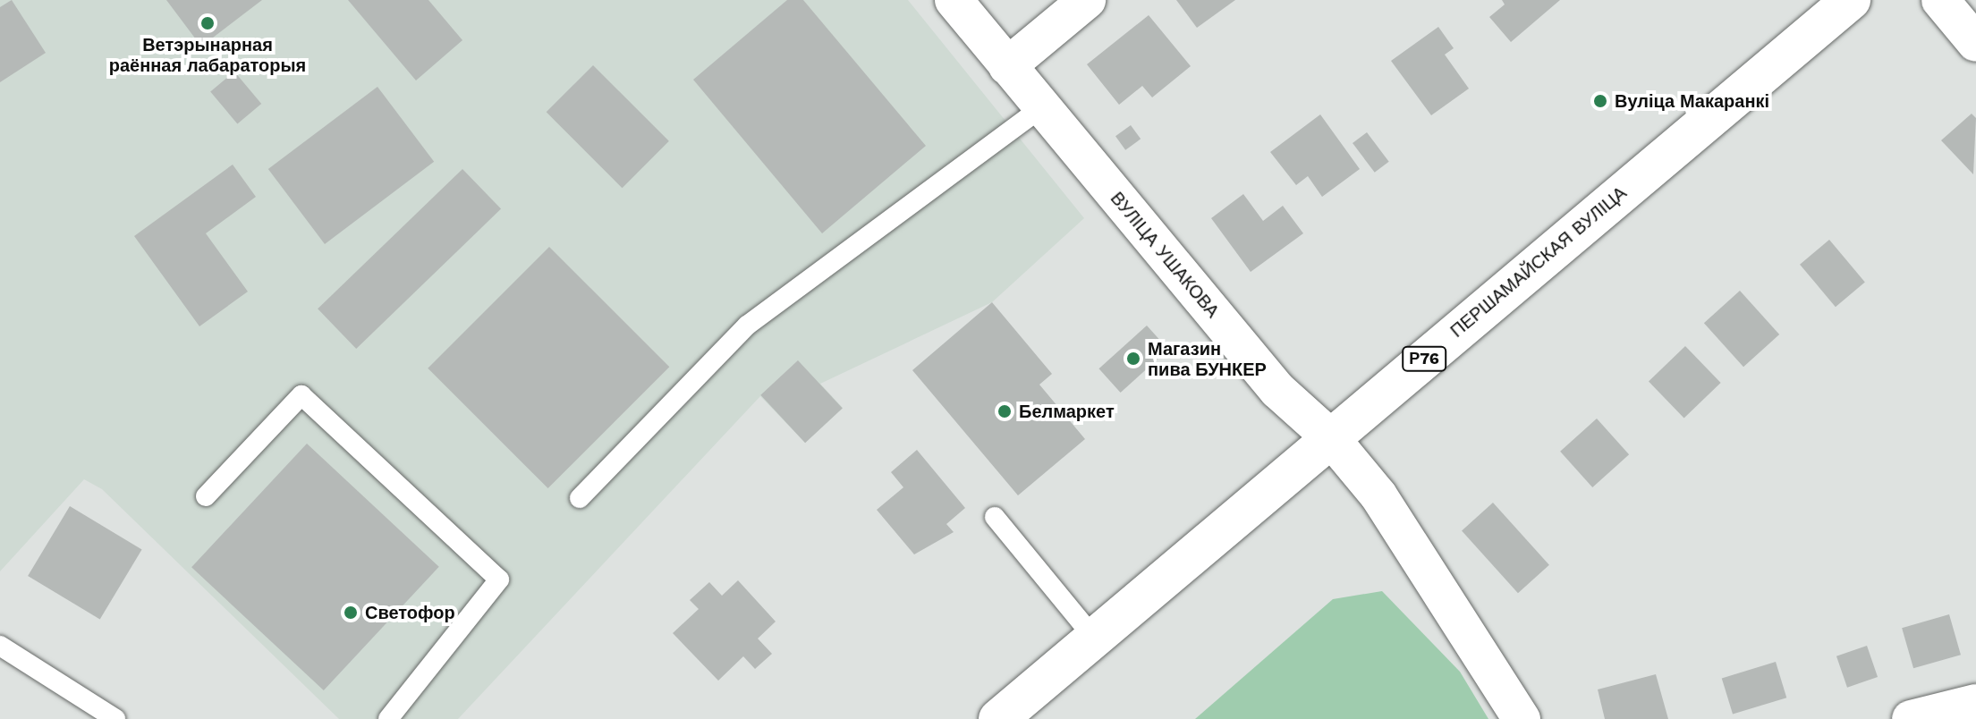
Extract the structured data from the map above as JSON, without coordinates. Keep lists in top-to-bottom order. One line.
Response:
{"streets":{"main road":["ПЕРШАМАЙСКАЯ ВУЛІЦА","Р76"],"street":["ВУЛІЦА УШАКОВА"]},"crossings":[["ВУЛІЦА УШАКОВА","ПЕРШАМАЙСКАЯ ВУЛІЦА"]],"places":["Ветэрынарная раённая лабараторыя","Вуліца Макаранкі","Магазин пива БУНКЕР","Белмаркет","Светофор"]}
